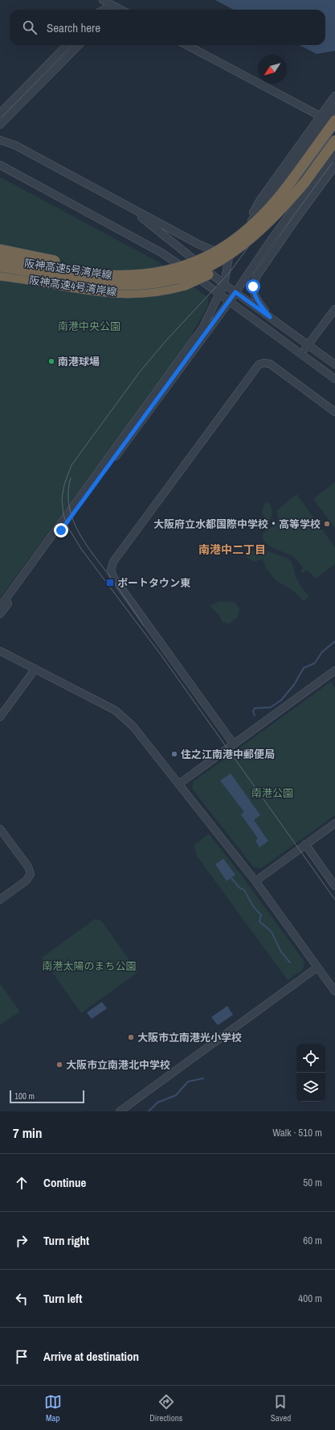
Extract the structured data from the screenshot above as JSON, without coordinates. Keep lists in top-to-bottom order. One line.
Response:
{"streets":{"highway":["阪神高速5号湾岸線","阪神高速4号湾岸線"]},"crossings":[["阪神高速5号湾岸線","阪神高速4号湾岸線"]],"districts":["南港中二丁目"],"parks":["南港中央公園","南港公園","南港太陽のまち公園"],"places":{"other":["南港球場","大阪府立水都国際中学校・高等学校","住之江南港中郵便局","大阪市立南港光小学校","大阪市立南港北中学校"],"transit":["ポートタウン東"]},"scale_bar":"100 m","north":"bottom left","page":{"search":"Search here","scale":"100 m","heading":["7 min","Walk · 510 m"],"list":[["Continue","50 m"],["Turn right","60 m"],["Turn left","400 m"],"Arrive at destination"],"nav":["Map","Directions","Saved"]}}
